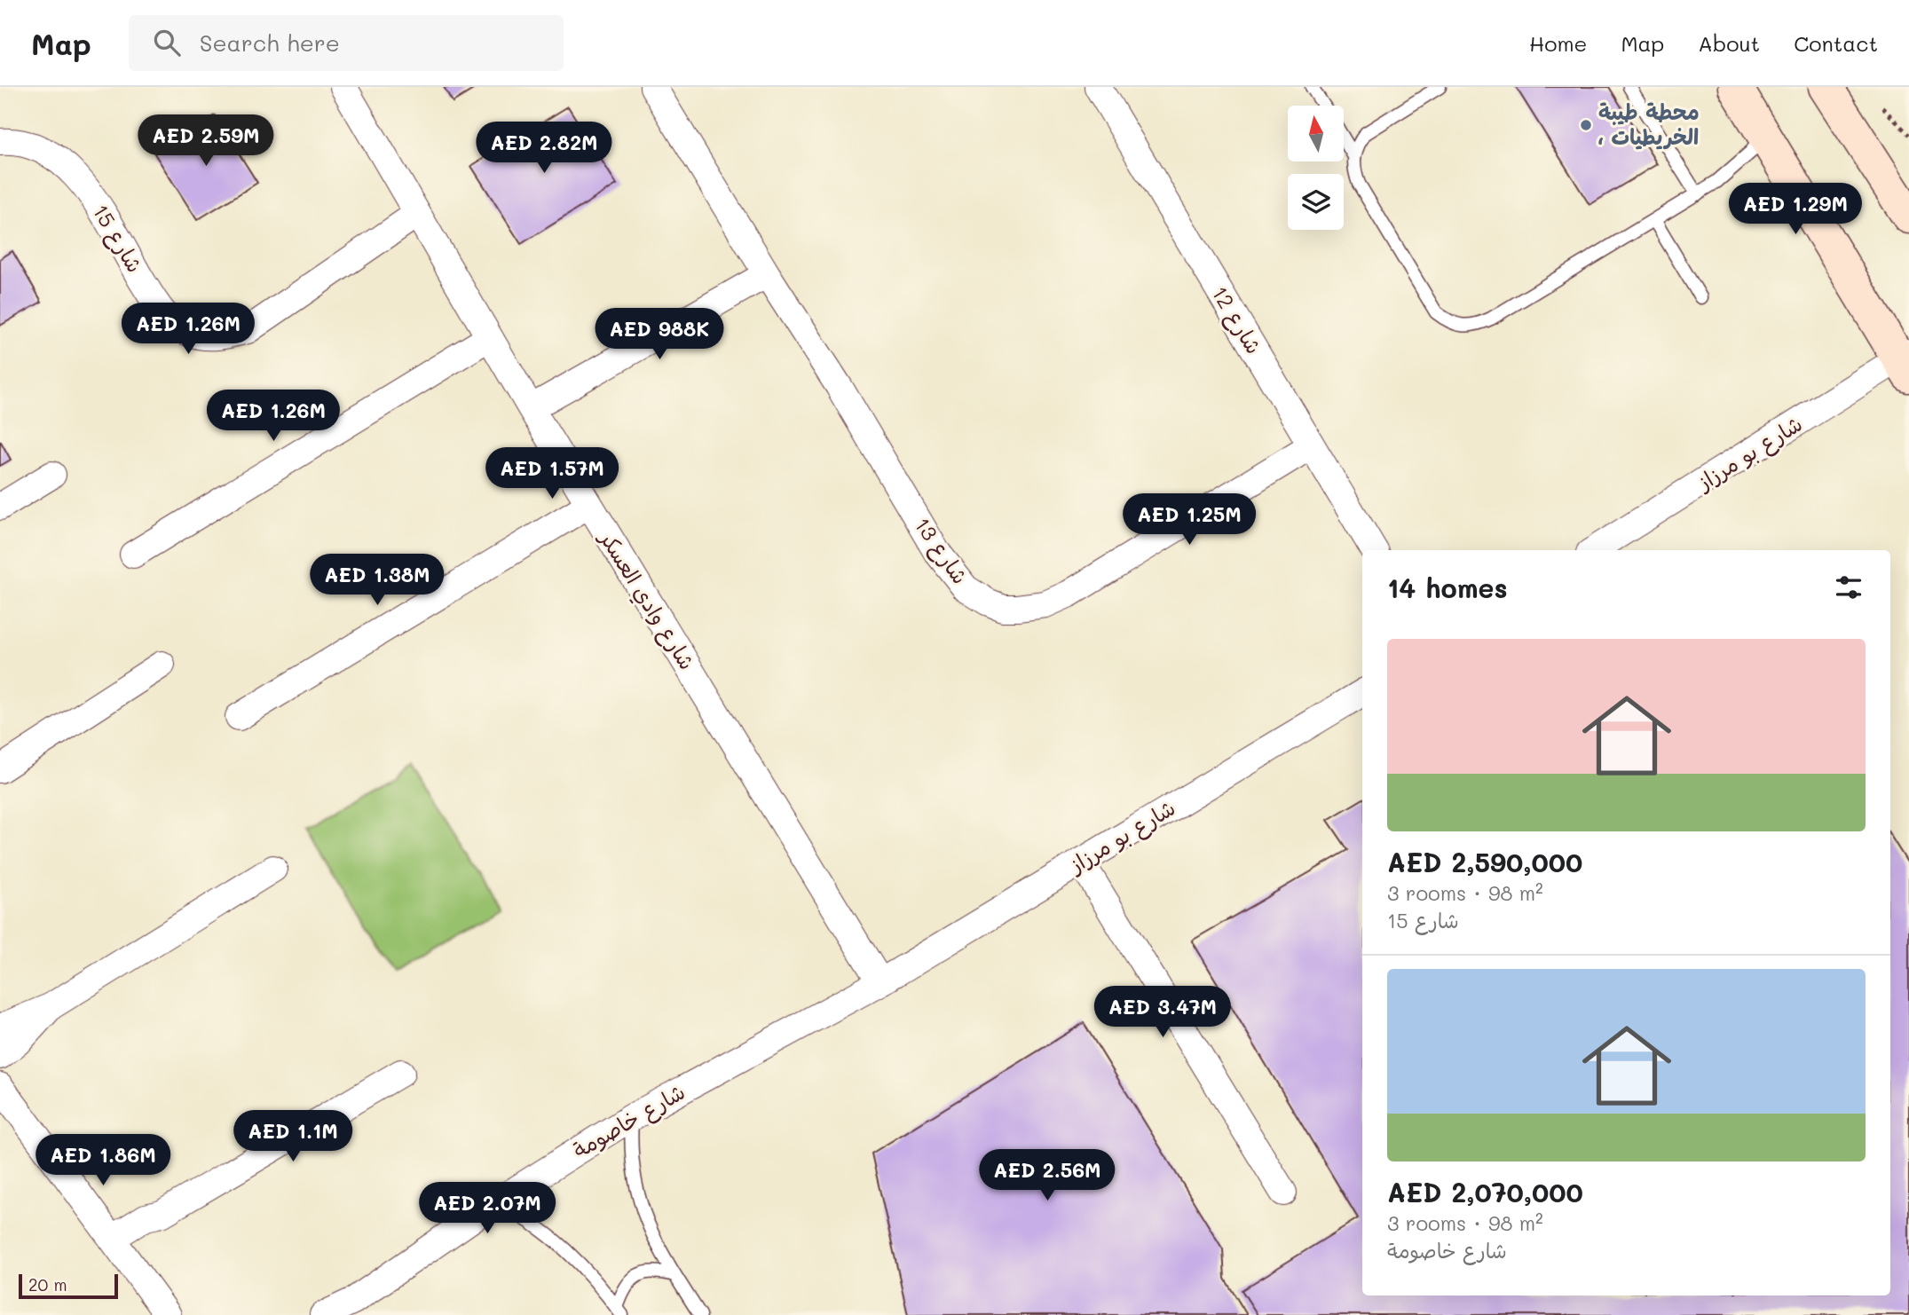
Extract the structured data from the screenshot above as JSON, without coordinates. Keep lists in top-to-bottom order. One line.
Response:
{"streets":{"street":["شارع 15","شارع 12","شارع بو مرزاز","شارع 13","شارع وادي العسكر","شارع خاصومة"]},"crossings":[["شارع 15","شارع وادي العسكر"],["شارع 12","شارع 13"],["شارع بو مرزاز","شارع وادي العسكر"],["شارع بو مرزاز","شارع خاصومة"],["شارع وادي العسكر","شارع خاصومة"]],"places":["محطة طيبة ، الخريطيات"],"scale_bar":"20 m","north":"top","page":{"header":"Map","search":"Search here","nav":["Home","Map","About","Contact"],"price":["AED 2.59M","AED 2.82M","AED 1.29M","AED 1.26M","AED 988K","AED 1.26M","AED 1.57M","AED 1.25M","AED 1.38M","AED 3.47M","AED 1.1M","AED 1.86M","AED 2.56M","AED 2.07M"],"heading":"14 homes","list":[{"name":"AED 2,590,000","note":"3 rooms · 98 m² · شارع 15"},{"name":"AED 2,070,000","note":"3 rooms · 98 m² · شارع خاصومة"}],"scale":"20 m"}}
